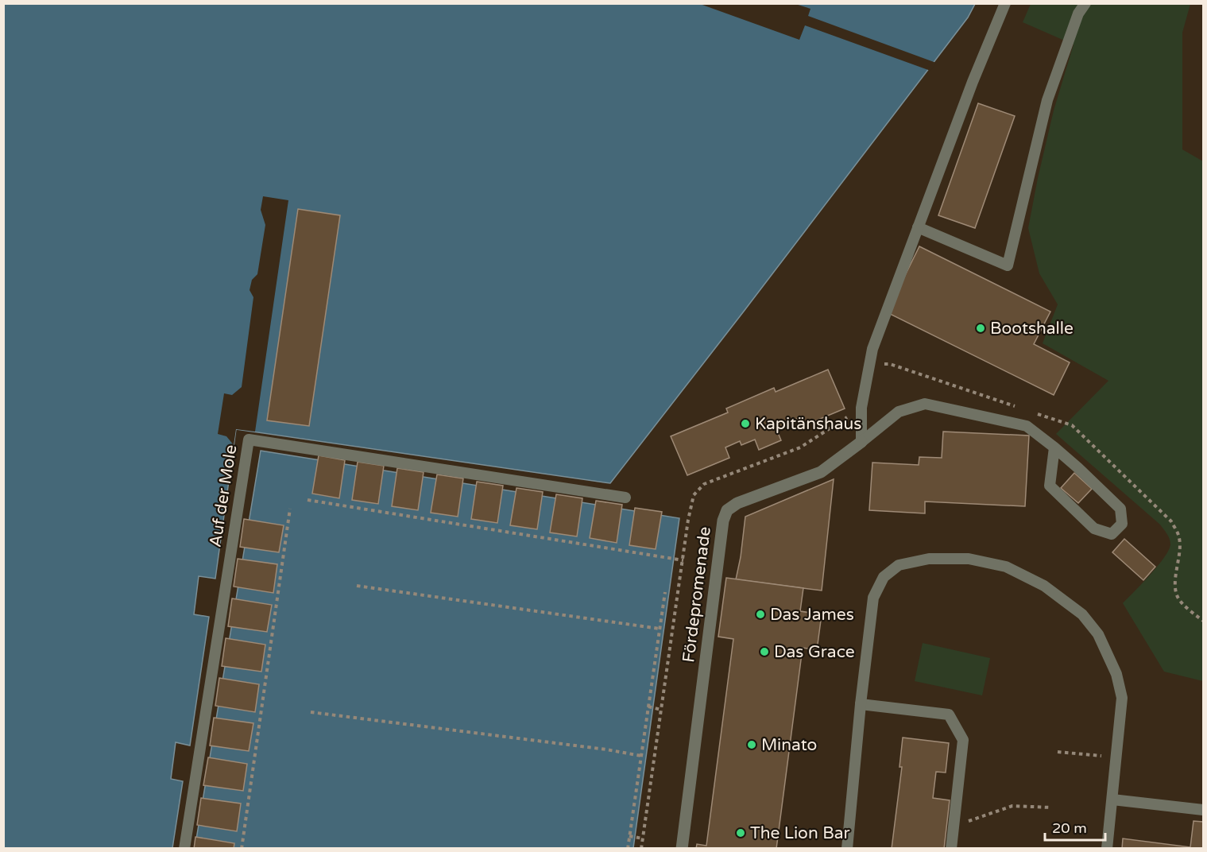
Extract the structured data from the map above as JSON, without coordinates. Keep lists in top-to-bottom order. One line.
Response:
{"streets":{"street":["Fördepromenade"],"lane":["Auf der Mole"]},"places":["Bootshalle","Kapitänshaus","Das James","Das Grace","Minato","The Lion Bar"],"scale_bar":"20 m"}
